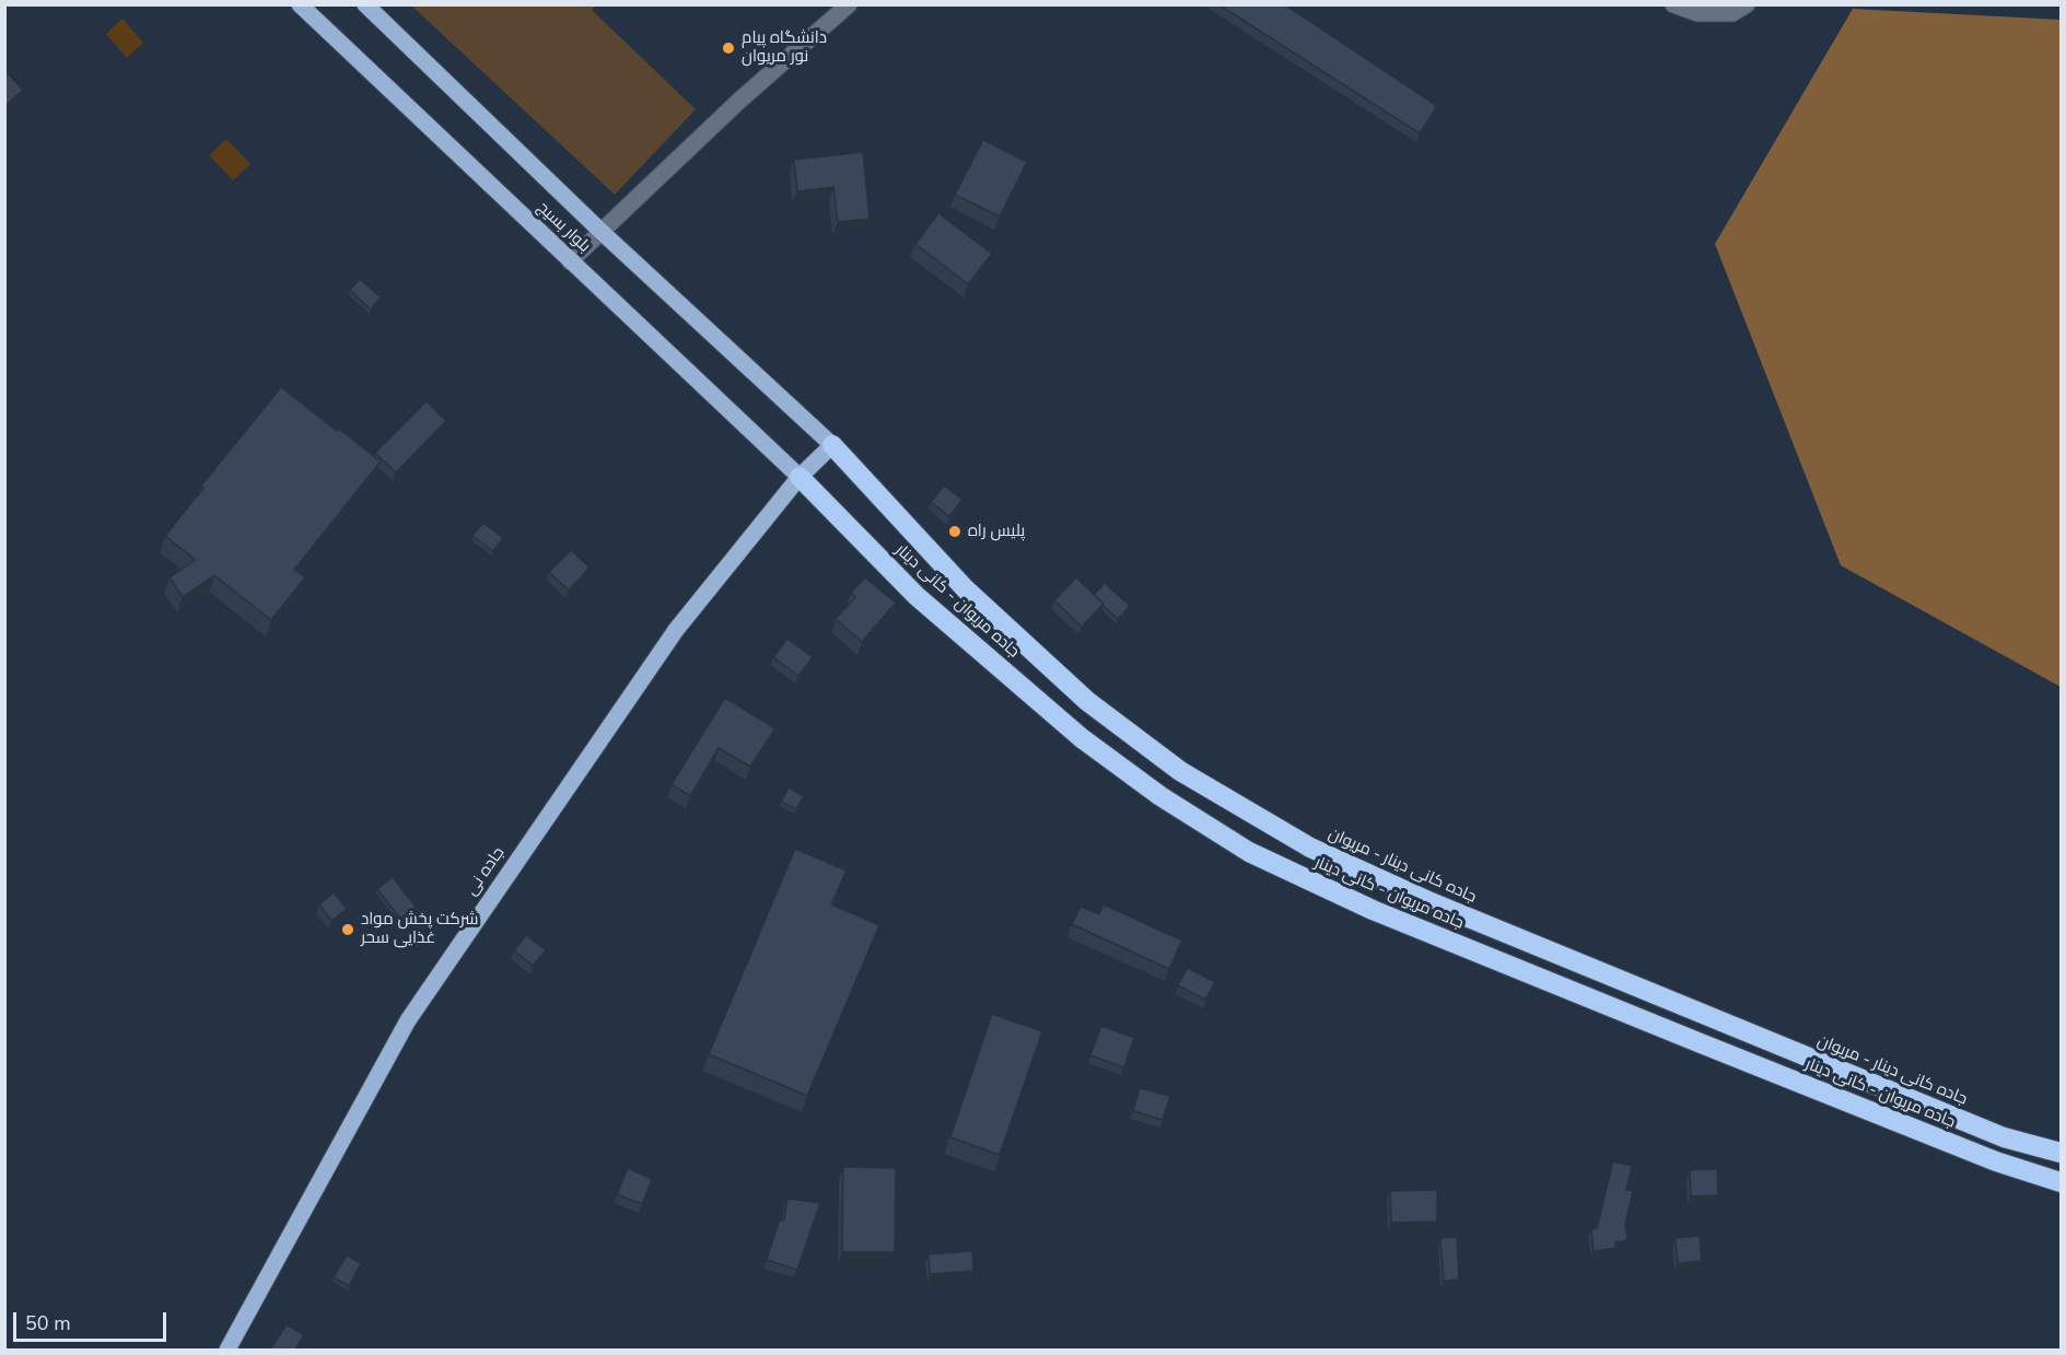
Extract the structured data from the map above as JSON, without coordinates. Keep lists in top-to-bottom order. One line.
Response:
{"streets":{"highway":["جاده مریوان - کانی دینار","جاده کانی دینار - مریوان"],"main road":["بلوار بسیج","جاده نی"]},"crossings":[["بلوار بسیج","جاده مریوان - کانی دینار"],["بلوار بسیج","جاده کانی دینار - مریوان"],["بلوار بسیج","جاده نی"],["جاده مریوان - کانی دینار","جاده نی"],["جاده کانی دینار - مریوان","جاده نی"]],"places":["دانشگاه پیام نور مریوان","پلیس راه","شرکت پخش مواد غذایی سحر"],"scale_bar":"50 m"}
